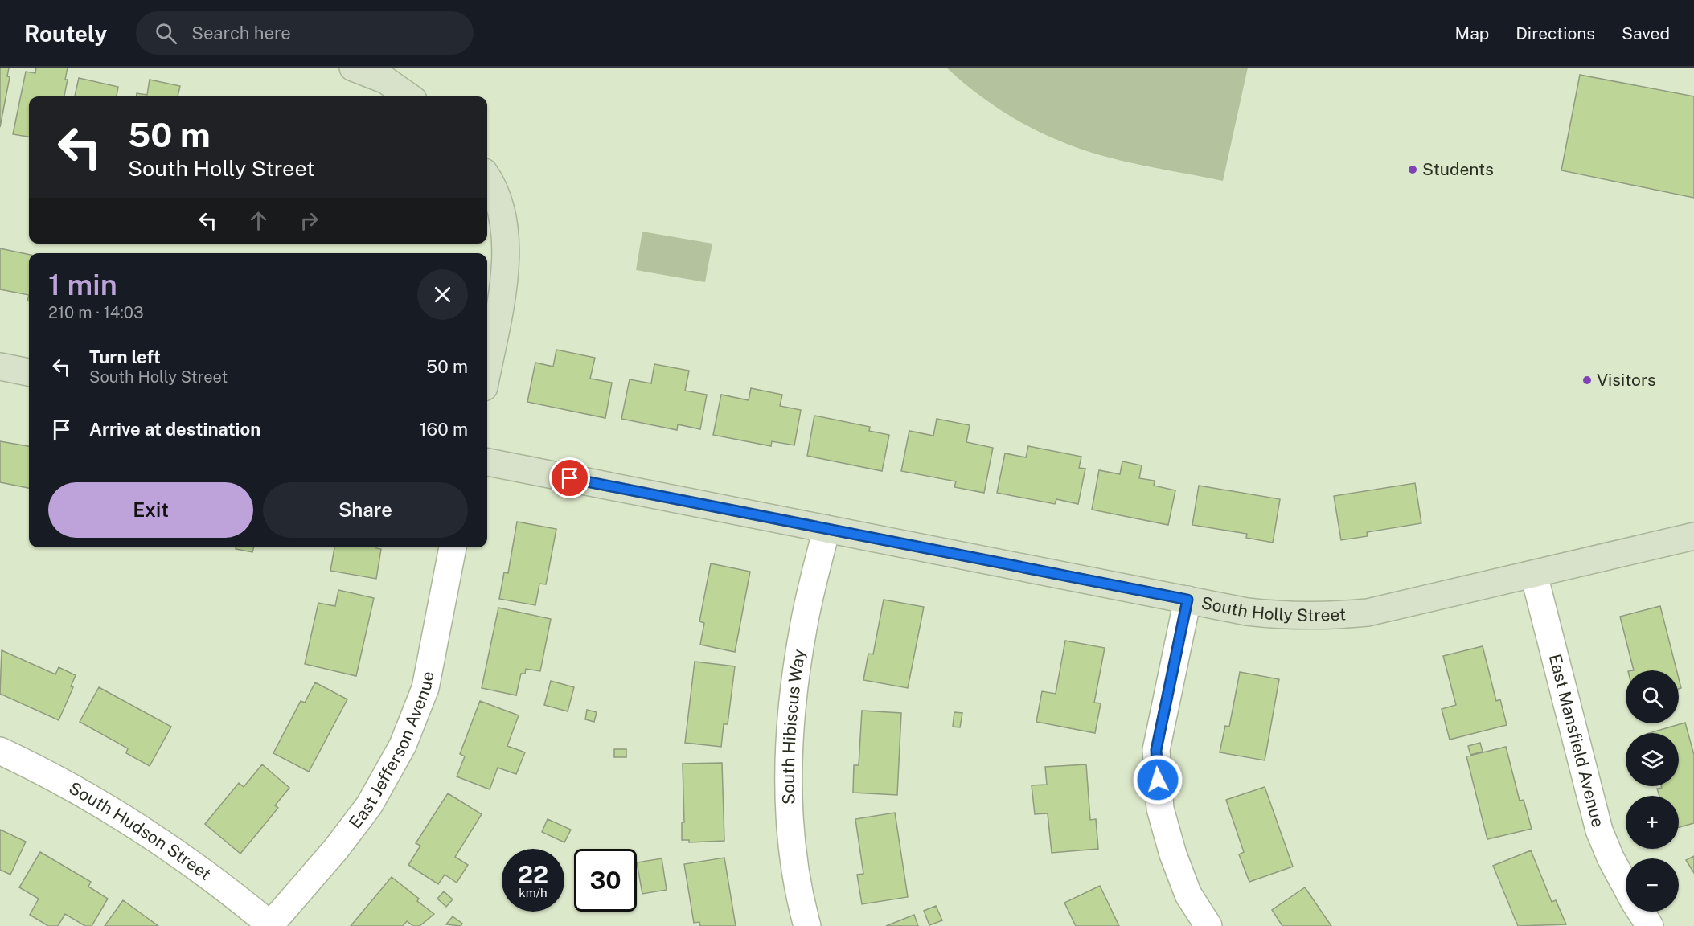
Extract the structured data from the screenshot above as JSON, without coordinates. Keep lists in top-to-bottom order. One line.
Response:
{"streets":{"street":["South Holly Street","South Hibiscus Way","East Mansfield Avenue","East Jefferson Avenue","South Hudson Street"]},"crossings":[["South Holly Street","South Hibiscus Way"],["South Holly Street","East Mansfield Avenue"],["East Jefferson Avenue","South Hudson Street"]],"places":["Students","Visitors"],"page":{"header":"Routely","search":"Search here","nav":["Map","Directions","Saved"],"turn":["50 m","South Holly Street"],"heading":["1 min","210 m · 14:03"],"list":[{"name":"Turn left","note":"South Holly Street","value":"50 m"},{"name":"Arrive at destination","value":"160 m"}],"buttons":["Exit","Share"],"map_buttons":["+","−"],"speed":"22 km/h","limit":"30"}}
